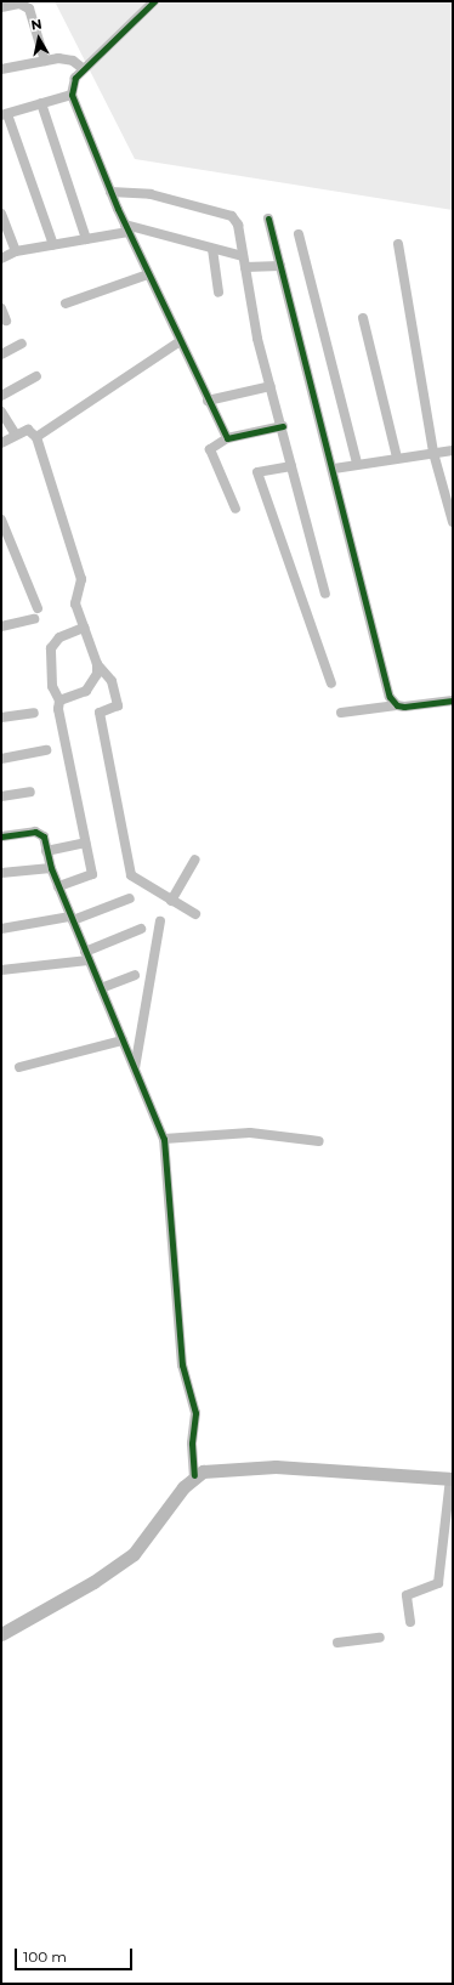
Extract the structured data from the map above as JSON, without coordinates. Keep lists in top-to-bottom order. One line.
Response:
{"scale_bar":"100 m","north":"top"}
